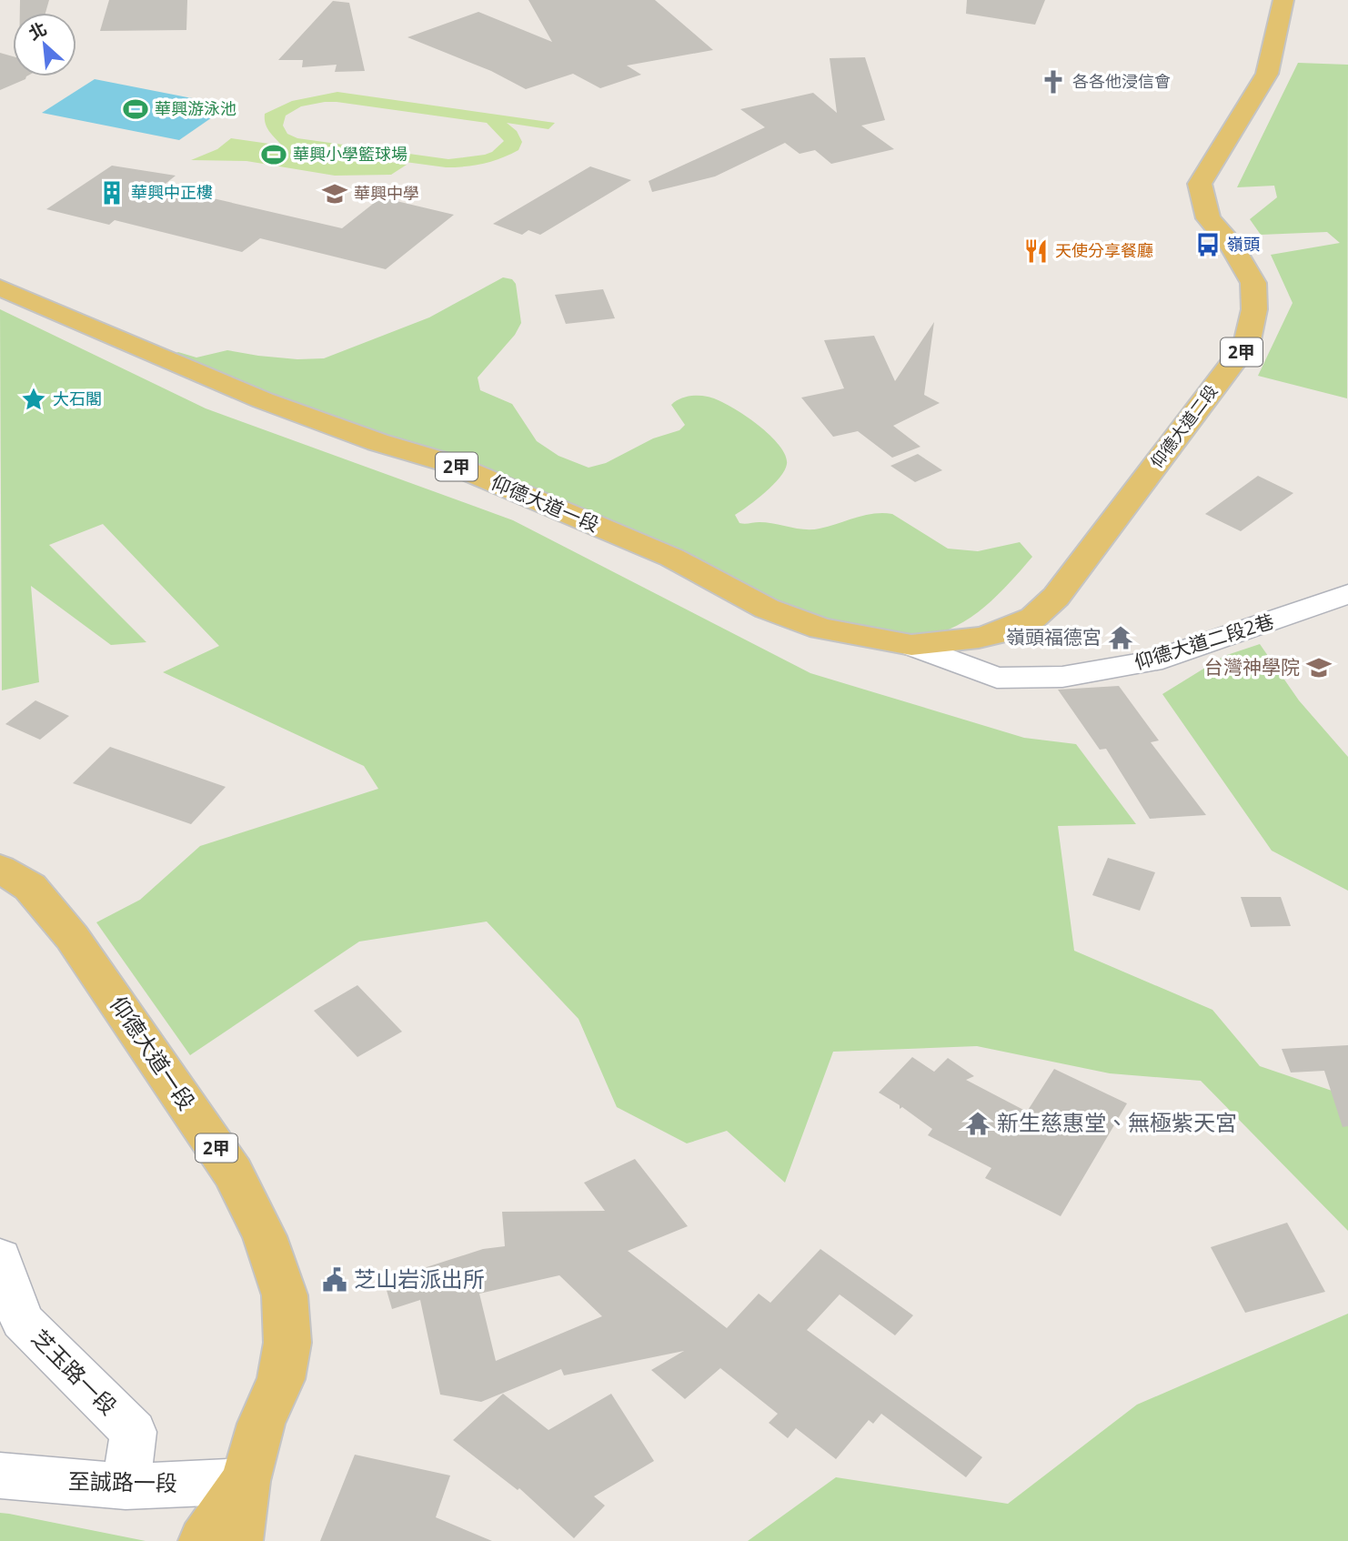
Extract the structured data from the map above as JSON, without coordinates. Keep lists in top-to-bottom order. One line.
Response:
{"streets":{"main road":["2甲","仰德大道二段","仰德大道一段"],"street":["仰德大道二段2巷","芝玉路一段","至誠路一段"]},"crossings":[["2甲","仰德大道一段"],["2甲","至誠路一段"],["仰德大道二段","仰德大道一段"],["仰德大道二段","仰德大道二段2巷"],["仰德大道一段","仰德大道二段2巷"],["仰德大道一段","至誠路一段"],["芝玉路一段","至誠路一段"]],"places":{"church":["各各他浸信會"],"sports":["華興游泳池","華興小學籃球場"],"building":["華興中正樓"],"school or university":["華興中學","台灣神學院"],"bus stop":["嶺頭"],"restaurant":["天使分享餐廳"],"place":["大石閣"],"temple":["嶺頭福德宮","新生慈惠堂、無極紫天宮"],"public building":["芝山岩派出所"]},"north":"top left"}
